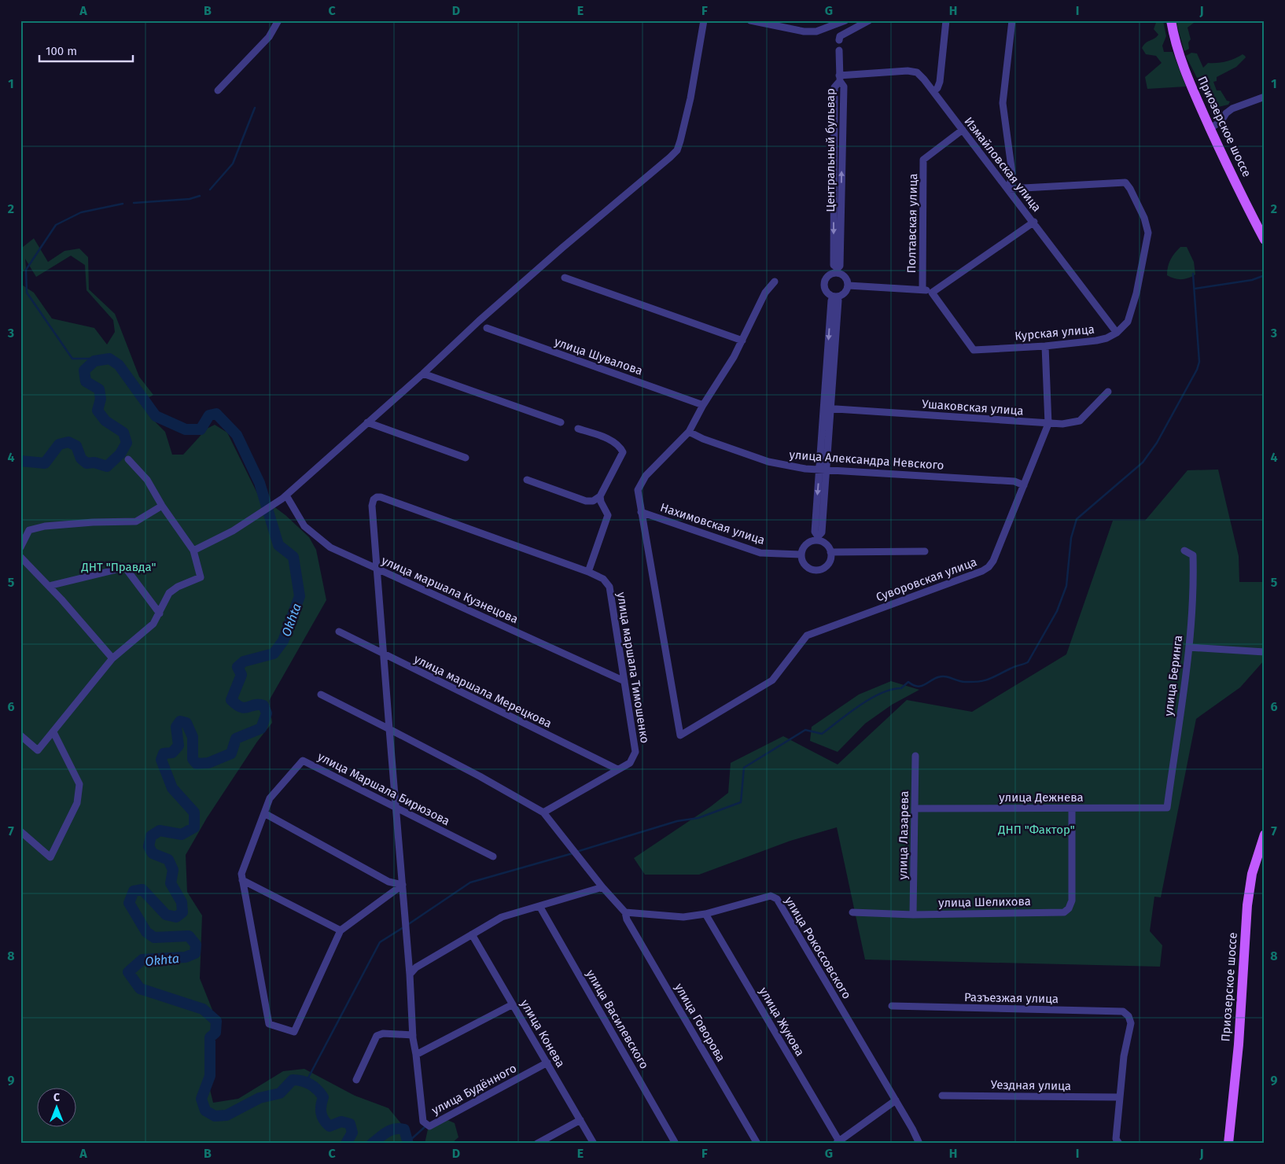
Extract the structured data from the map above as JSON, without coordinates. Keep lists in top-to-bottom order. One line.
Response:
{"streets":{"main road":["Приозерское шоссе"],"street":["Центральный бульвар","Измайловская улица","Полтавская улица","Курская улица","улица Шувалова","Ушаковская улица","улица Александра Невского","Нахимовская улица","Суворовская улица","улица маршала Кузнецова","улица маршала Тимошенко","улица Беринга","улица маршала Мерецкова","улица Маршала Бирюзова","улица Дежнева","улица Лазарева","улица Шелихова","улица Рокоссовского","Разъезжая улица","улица Василевского","улица Жукова","улица Говорова","улица Конева","Уездная улица","улица Будённого"]},"crossings":[["Центральный бульвар","Измайловская улица"],["Измайловская улица","Полтавская улица"],["Измайловская улица","Курская улица"],["Курская улица","Суворовская улица"],["Ушаковская улица","Суворовская улица"],["улица Александра Невского","Суворовская улица"],["Нахимовская улица","Суворовская улица"],["улица маршала Кузнецова","улица маршала Тимошенко"],["улица маршала Тимошенко","улица маршала Мерецкова"],["улица маршала Тимошенко","улица Маршала Бирюзова"],["улица Беринга","улица Дежнева"],["улица Дежнева","улица Лазарева"],["улица Дежнева","улица Шелихова"],["улица Лазарева","улица Шелихова"],["улица Рокоссовского","улица Жукова"],["улица Рокоссовского","улица Говорова"],["Разъезжая улица","Уездная улица"],["улица Конева","улица Будённого"]],"water":["Okhta"],"parks":["ДНТ \"Правда\"","ДНП \"Фактор\""],"scale_bar":"100 m","north":"top","grid":{"columns":["A","B","C","D","E","F","G","H","I","J"],"rows":["1","2","3","4","5","6","7","8","9"]}}
